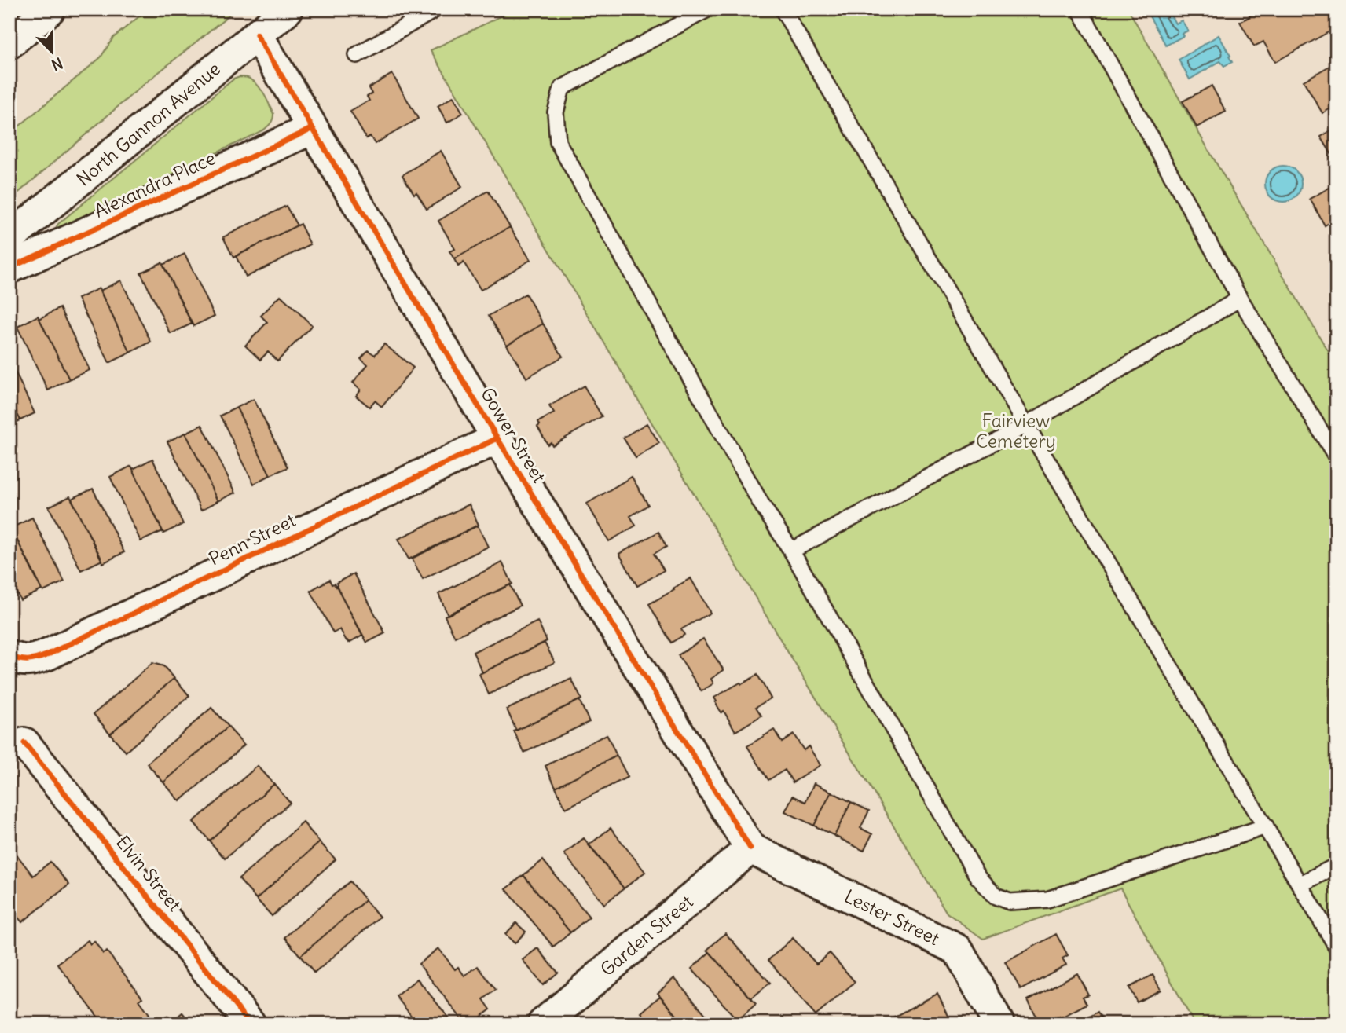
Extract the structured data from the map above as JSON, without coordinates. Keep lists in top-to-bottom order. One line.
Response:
{"streets":{"main road":["North Gannon Avenue","Alexandra Place","Gower Street","Penn Street","Elvin Street","Lester Street","Garden Street"]},"crossings":[["North Gannon Avenue","Gower Street"],["Alexandra Place","Gower Street"],["Gower Street","Penn Street"],["Gower Street","Lester Street"],["Gower Street","Garden Street"],["Lester Street","Garden Street"]],"parks":["Fairview Cemetery"],"north":"bottom right"}
